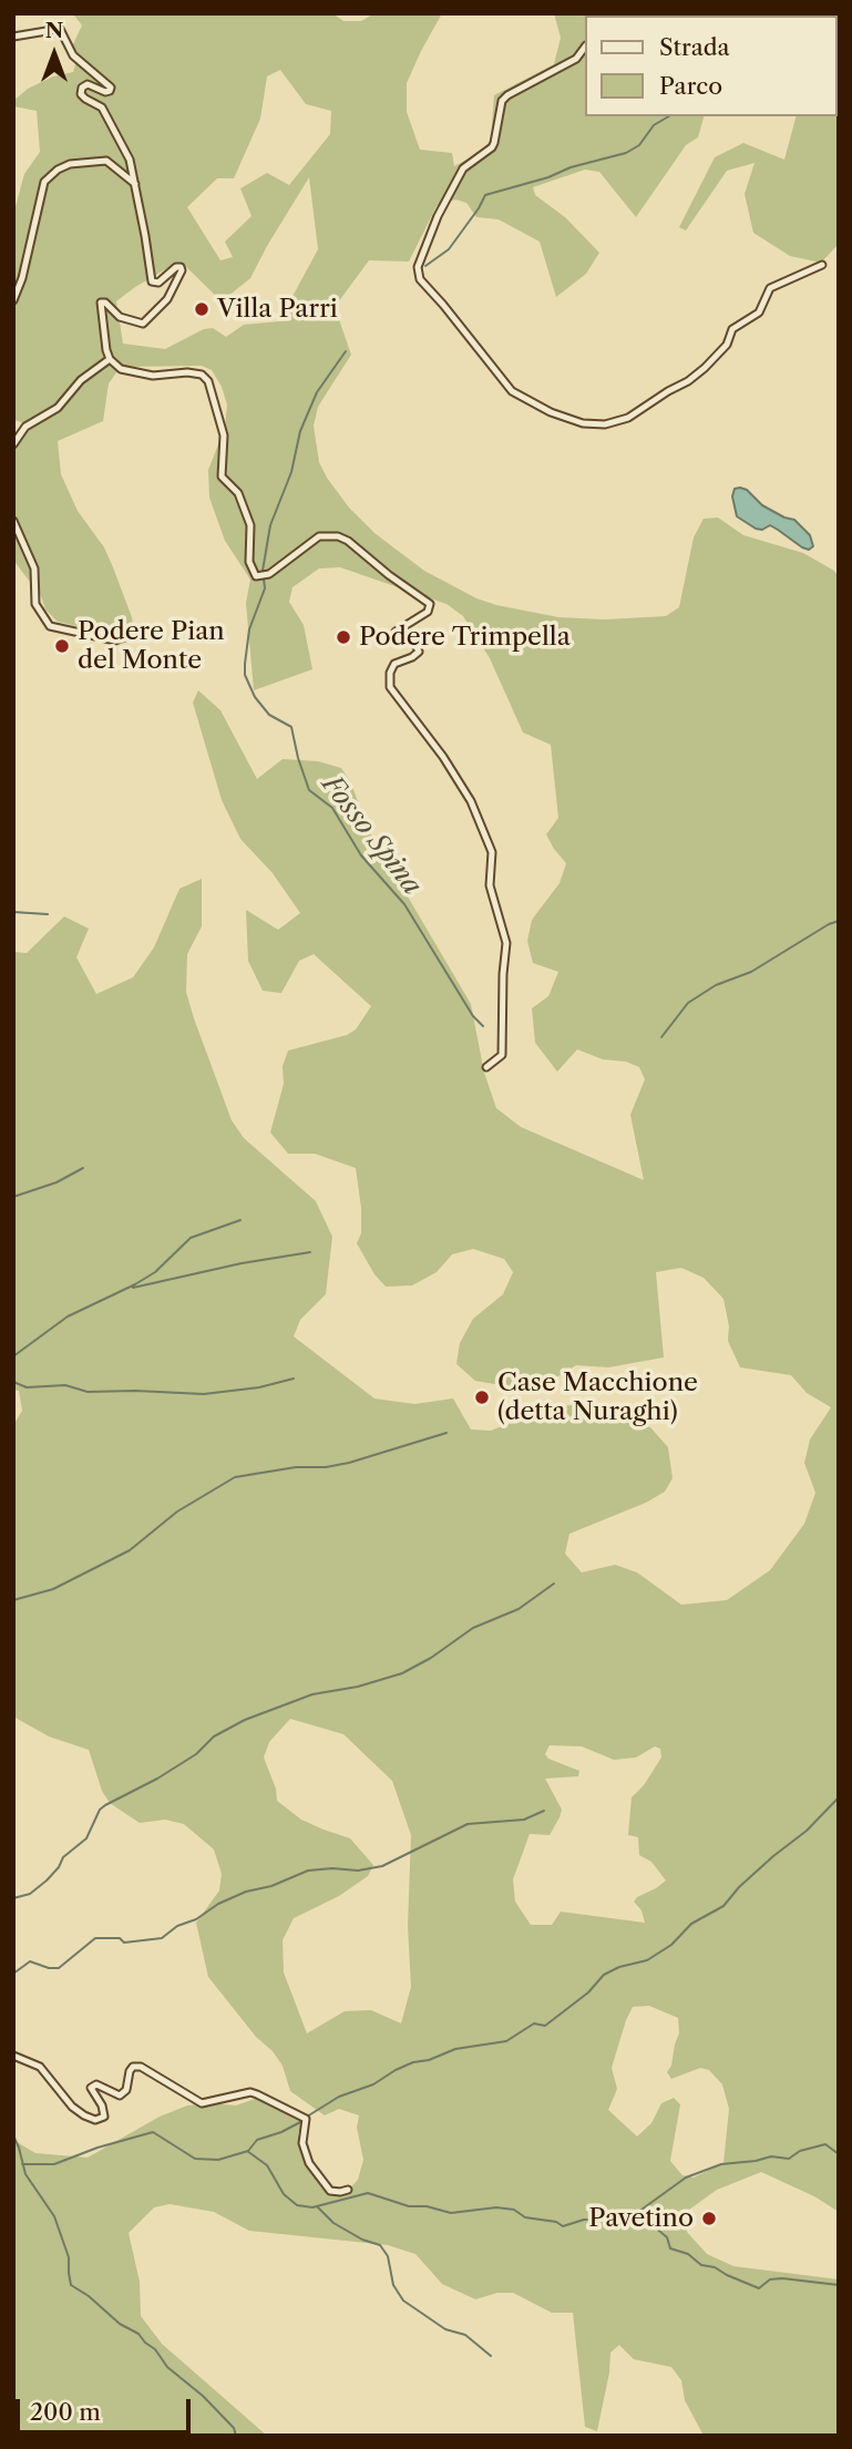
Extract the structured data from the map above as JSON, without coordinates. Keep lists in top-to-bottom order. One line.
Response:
{"water":["Fosso Spina"],"places":["Villa Parri","Podere Trimpella","Podere Pian del Monte","Case Macchione (detta Nuraghi)","Pavetino"],"legend":["Strada","Parco"],"scale_bar":"200 m","north":"top"}
